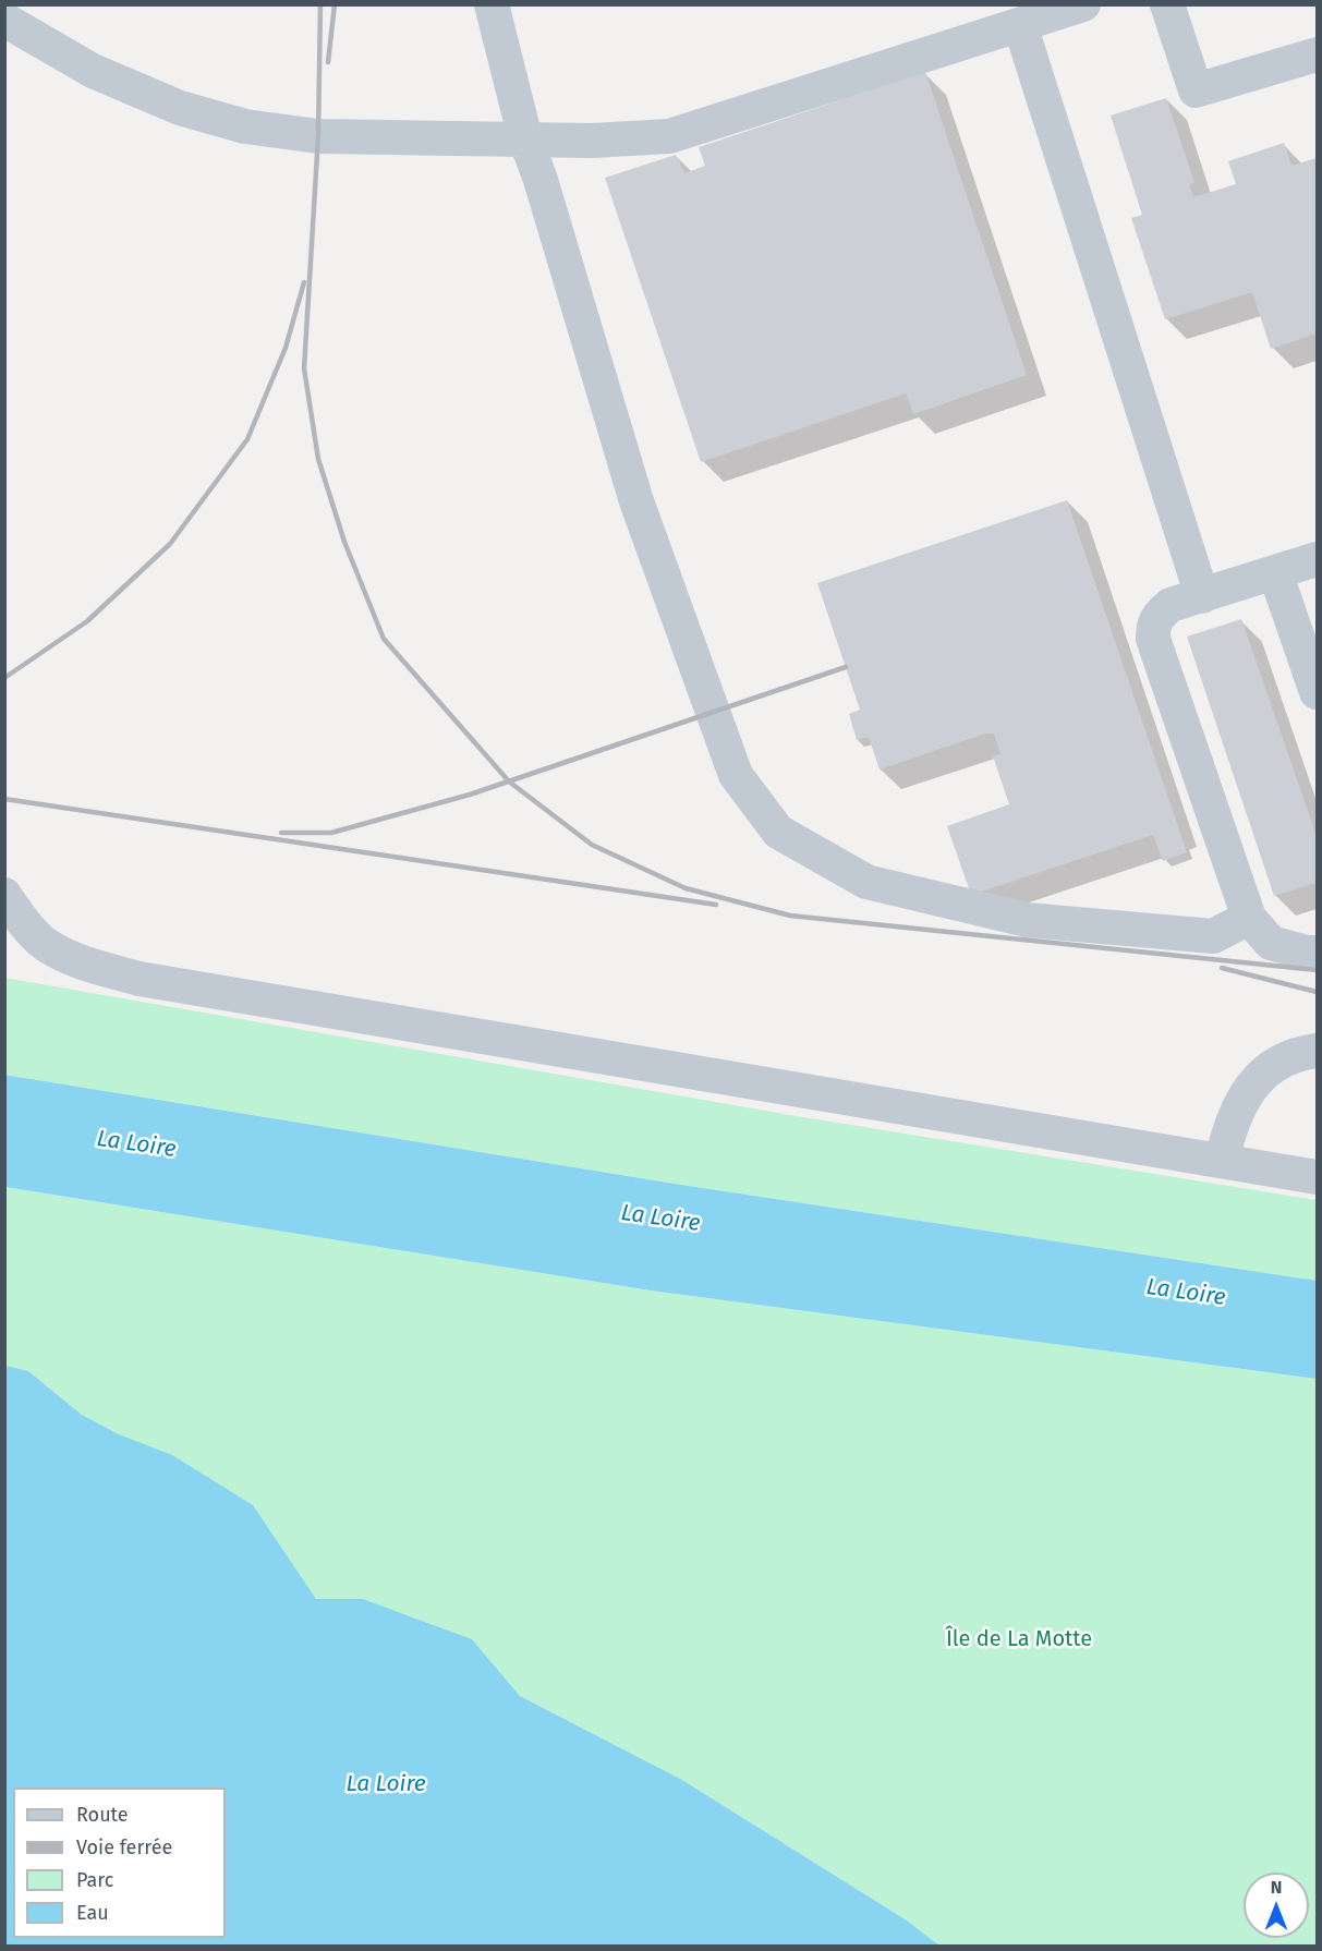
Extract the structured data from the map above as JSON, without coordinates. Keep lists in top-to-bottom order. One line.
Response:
{"water":["La Loire"],"parks":["Île de La Motte"],"legend":["Route","Voie ferrée","Parc","Eau"],"north":"top"}
